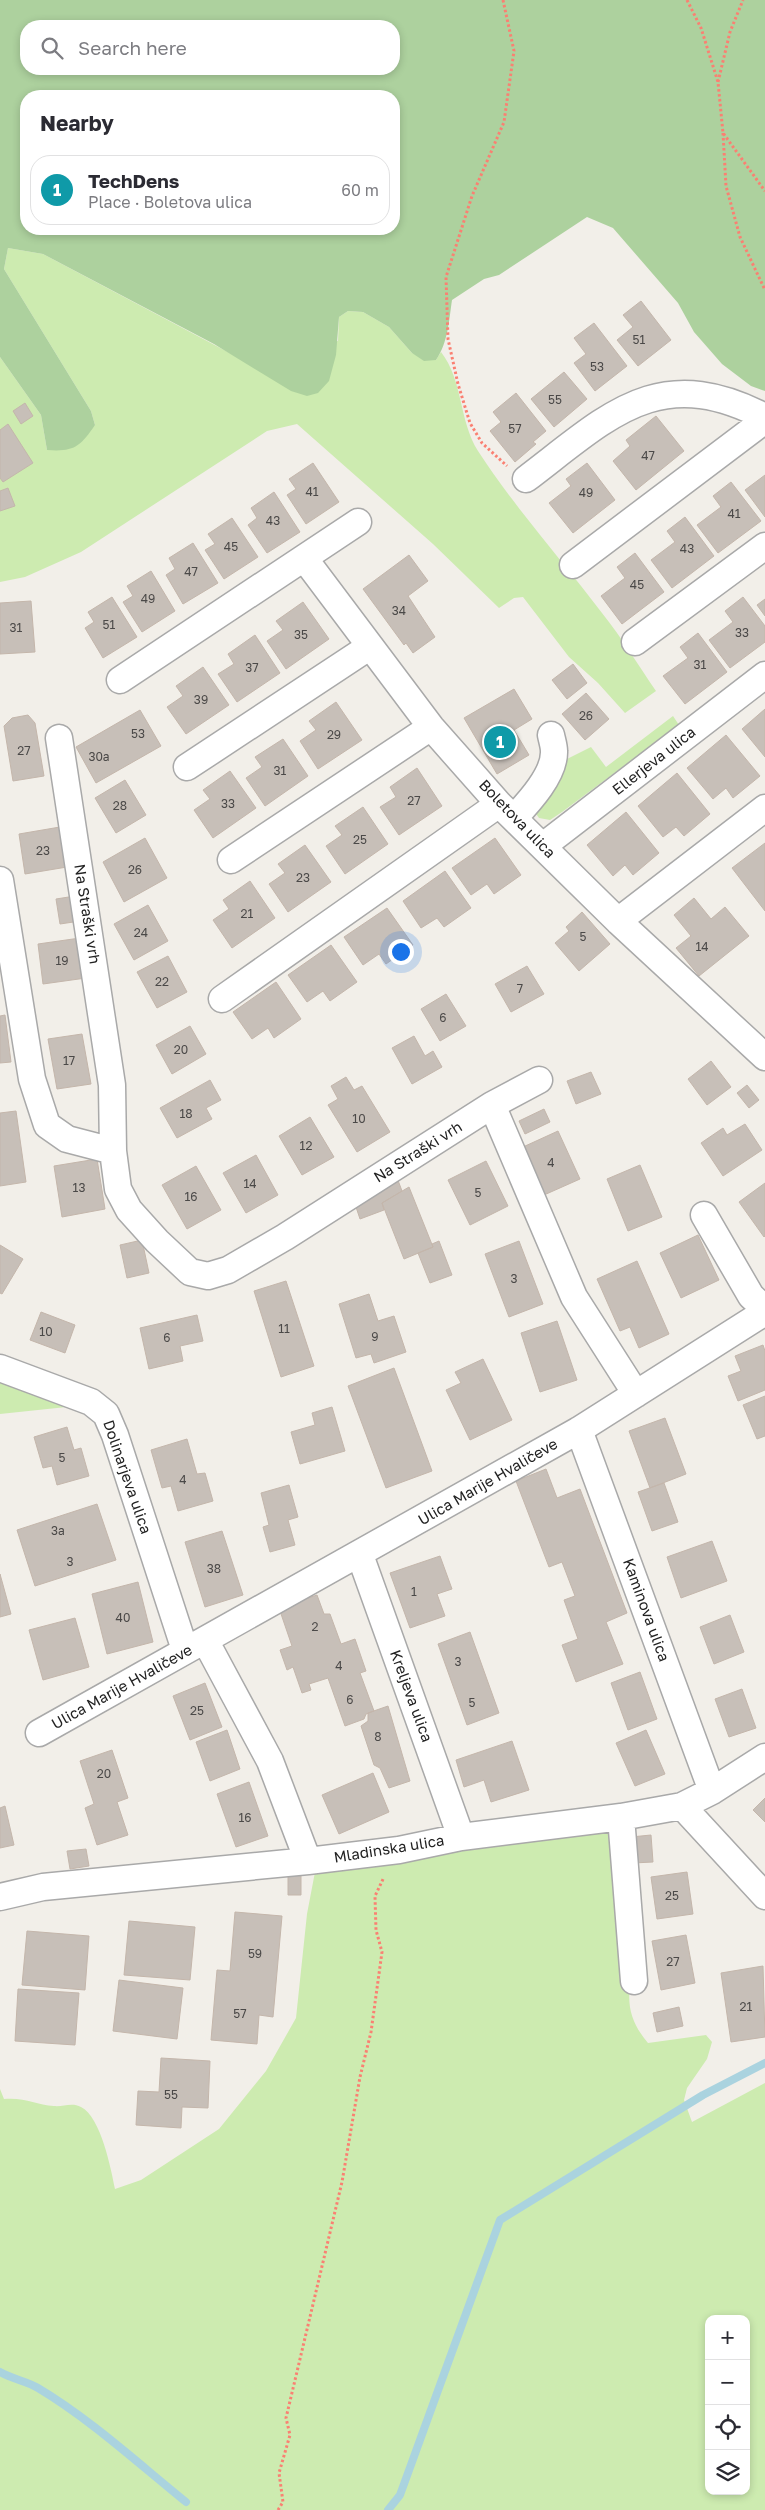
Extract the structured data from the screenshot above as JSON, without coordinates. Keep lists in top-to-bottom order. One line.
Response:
{"streets":{"street":["Ellerjeva ulica","Boletova ulica","Na Straški vrh","Dolinarjeva ulica","Ulica Marije Hvaličeve","Kaminova ulica","Kreljeva ulica","Mladinska ulica"]},"crossings":[["Ellerjeva ulica","Boletova ulica"],["Dolinarjeva ulica","Ulica Marije Hvaličeve"],["Ulica Marije Hvaličeve","Kaminova ulica"],["Ulica Marije Hvaličeve","Kreljeva ulica"],["Ulica Marije Hvaličeve","Mladinska ulica"],["Kaminova ulica","Mladinska ulica"],["Kreljeva ulica","Mladinska ulica"]],"house_numbers":["51","53","55","57","47","41","49","41","43","45","43","47","45","49","34","51","31","33","35","31","37","39","26","53","29","27","30a","31","27","33","28","25","23","26","23","21","24","5","14","19","22","7","6","20","17","18","10","12","4","14","13","5","16","3","11","10","9","6","5","4","3a","3","38","1","40","2","3","4","6","5","25","8","20","16","25","59","27","21","57","55"],"page":{"search":"Search here","heading":"Nearby","list":[{"mark":"1","name":"TechDens","note":"Place · Boletova ulica","value":"60 m"}],"pins":"1","map_buttons":["+","−"]}}
